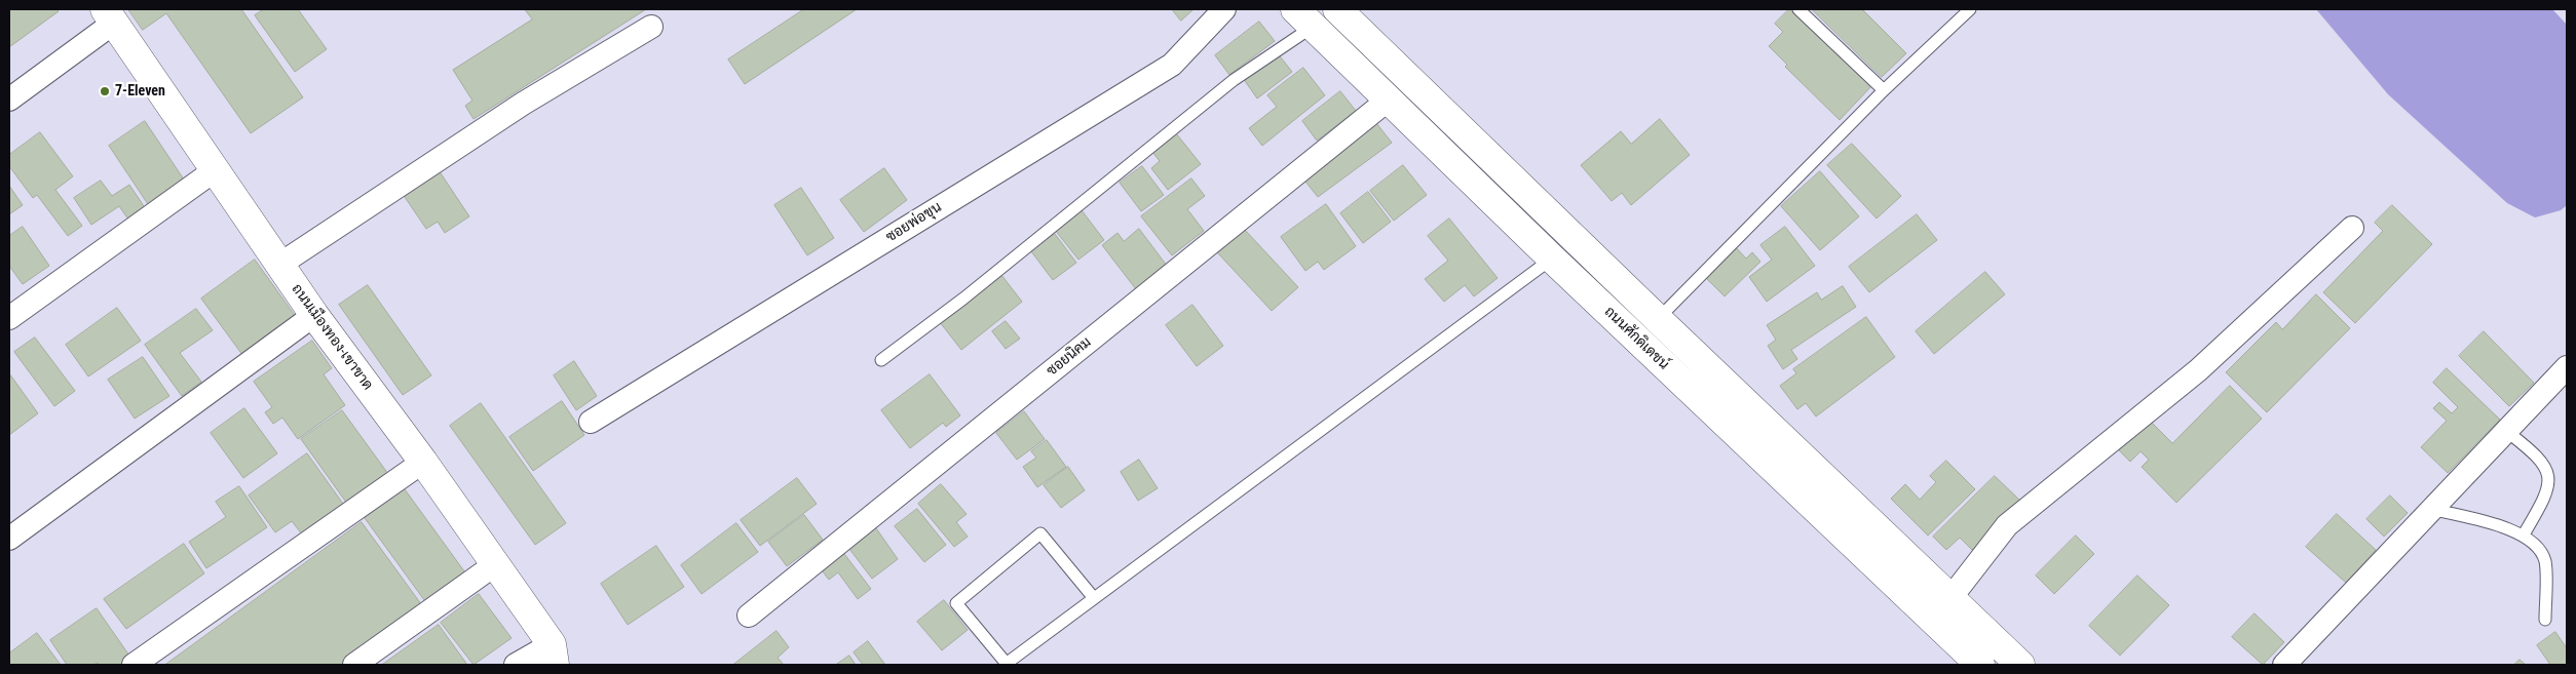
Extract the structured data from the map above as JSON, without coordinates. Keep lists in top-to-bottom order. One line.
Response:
{"streets":{"main road":["ถนนเมืองทอง-เขาขาด","ถนนศักดิเดชน์"],"street":["ซอยพ่อขุน","ซอยนิคม"]},"crossings":[["ถนนศักดิเดชน์","ซอยนิคม"]],"places":["7-Eleven"]}
